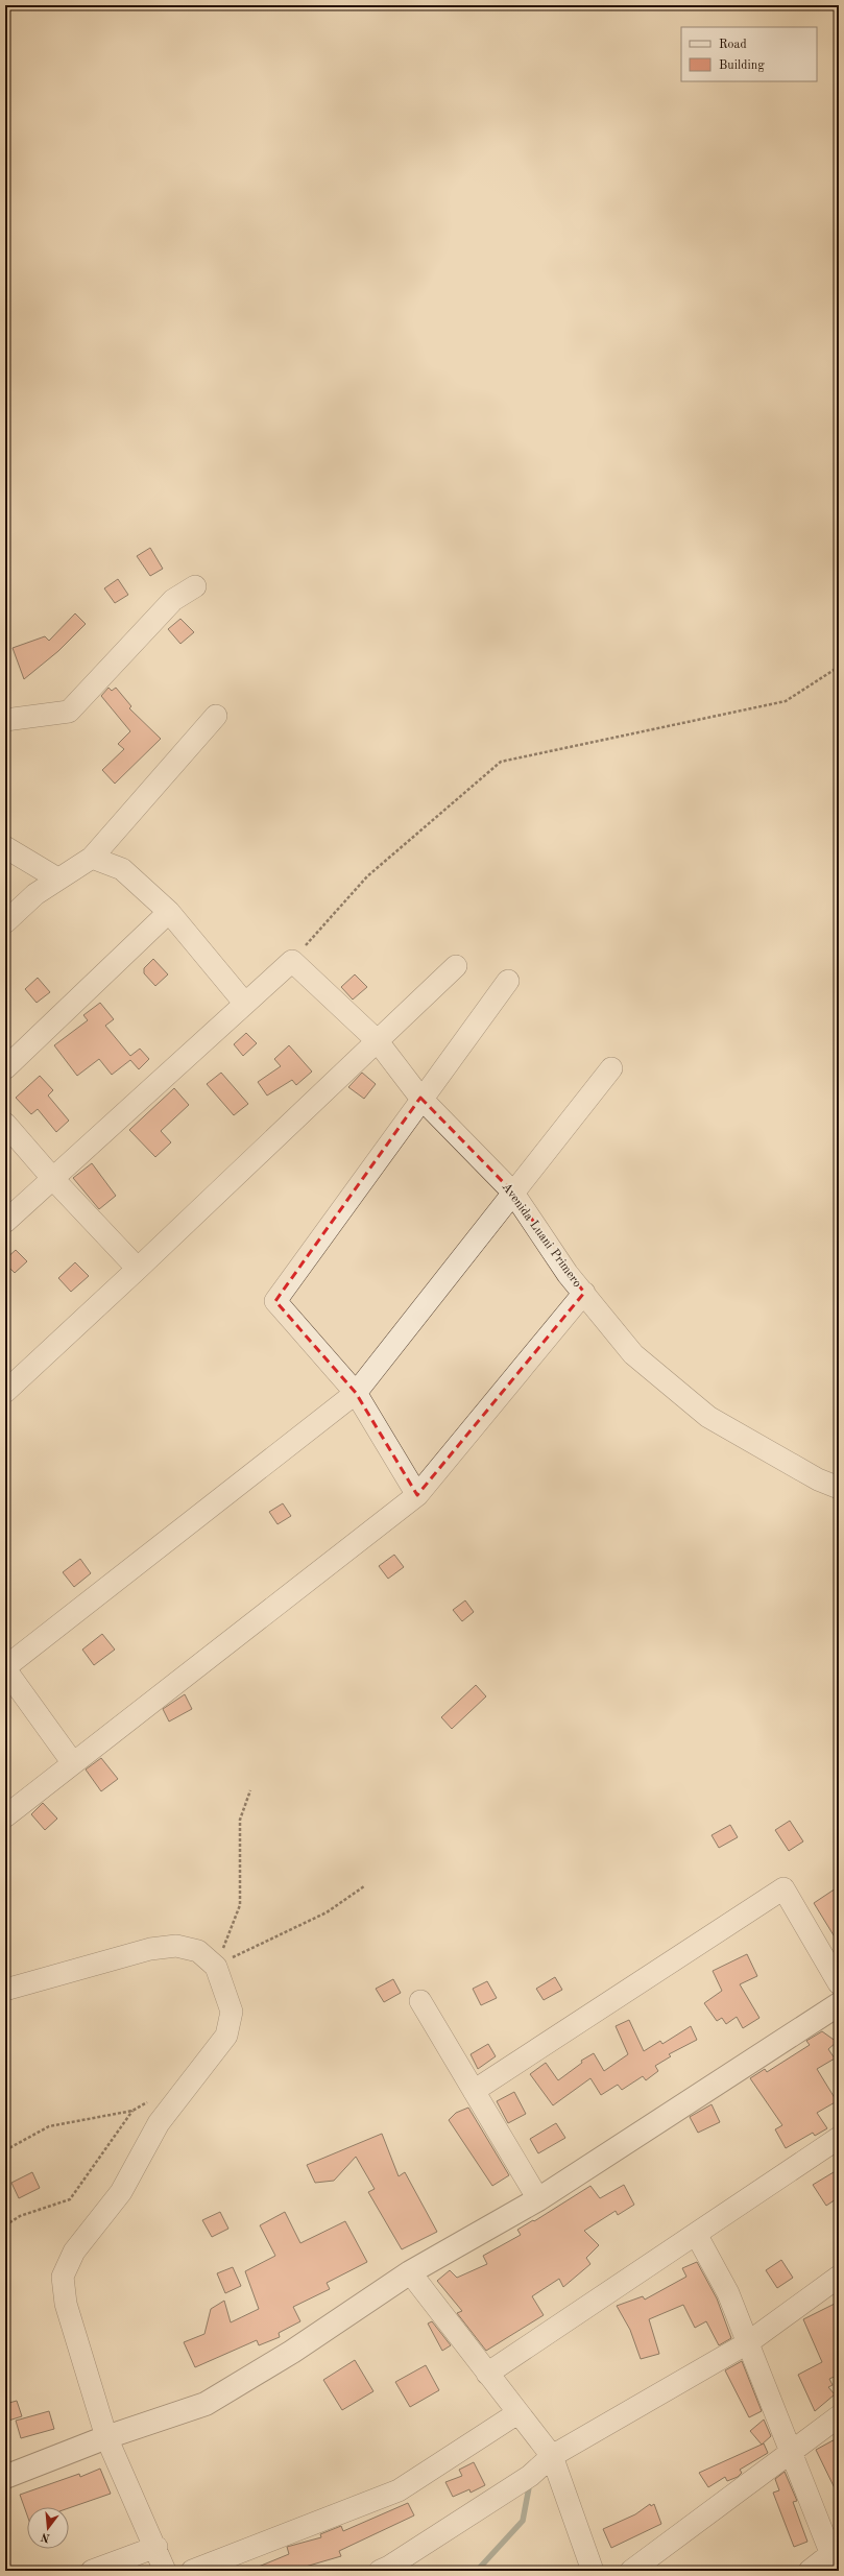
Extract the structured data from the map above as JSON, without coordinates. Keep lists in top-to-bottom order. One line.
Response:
{"streets":{"street":["Avenida Luani Primero"]},"legend":["Road","Building"],"north":"bottom"}
